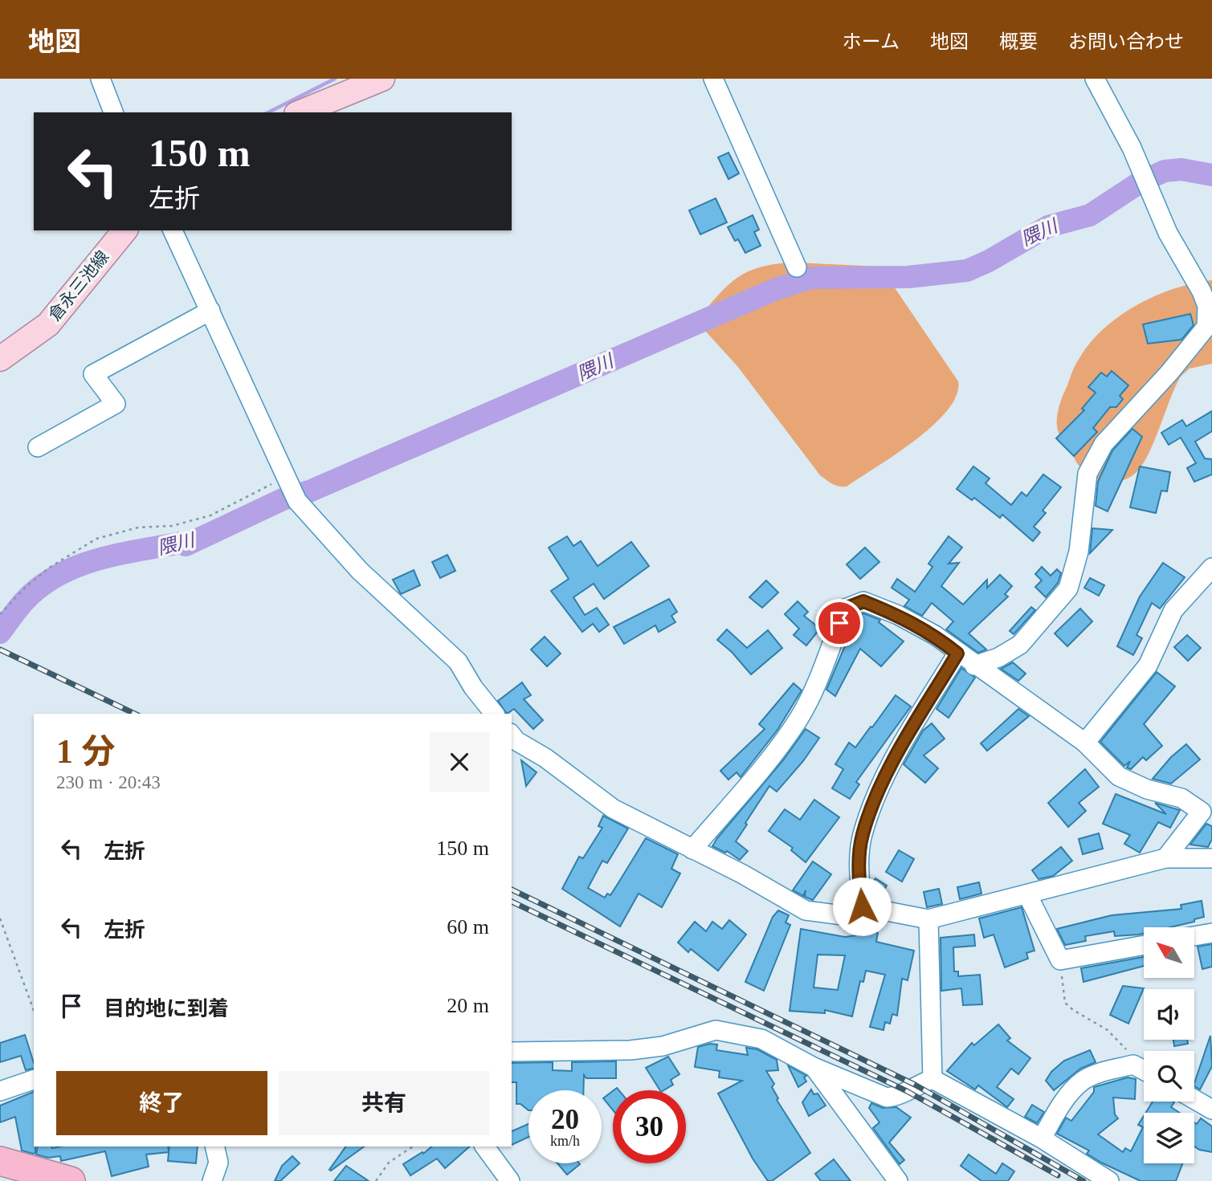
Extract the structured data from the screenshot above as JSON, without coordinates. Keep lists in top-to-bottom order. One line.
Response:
{"streets":{"main road":["倉永三池線"]},"water":["隈川"],"north":"top left","page":{"header":"地図","nav":["ホーム","地図","概要","お問い合わせ"],"turn":["150 m","左折"],"heading":["1 分","230 m · 20:43"],"list":[{"name":"左折","value":"150 m"},{"name":"左折","value":"60 m"},{"name":"目的地に到着","value":"20 m"}],"buttons":["終了","共有"],"speed":"20 km/h","limit":"30"}}
